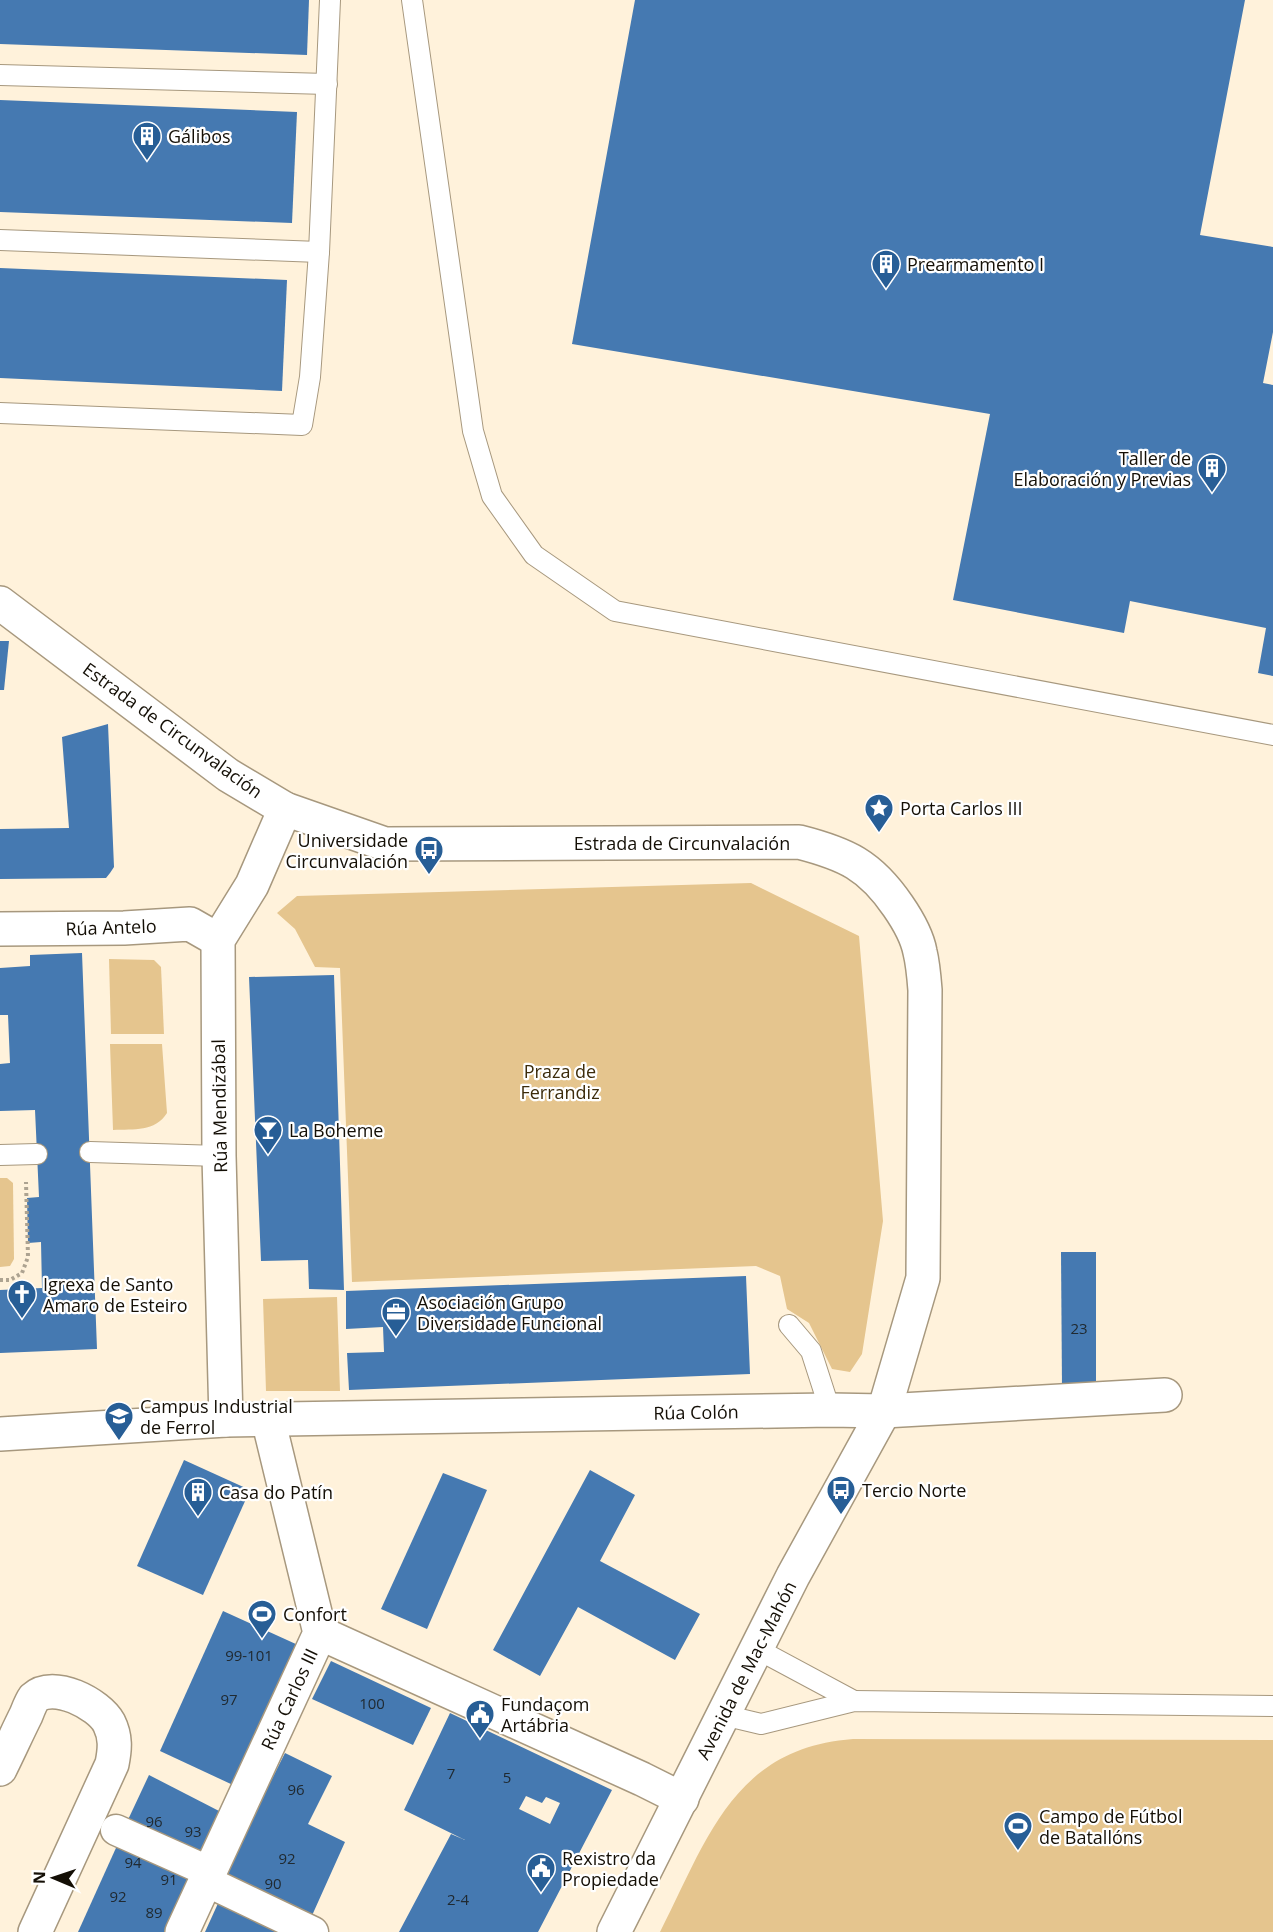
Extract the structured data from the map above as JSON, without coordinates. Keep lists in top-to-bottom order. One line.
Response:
{"streets":{"street":["Estrada de Circunvalación","Rúa Antelo","Rúa Mendizábal","Rúa Colón","Avenida de Mac-Mahón","Rúa Carlos III"]},"crossings":[["Estrada de Circunvalación","Rúa Colón"],["Estrada de Circunvalación","Avenida de Mac-Mahón"],["Rúa Antelo","Rúa Mendizábal"],["Rúa Mendizábal","Rúa Colón"],["Rúa Colón","Avenida de Mac-Mahón"],["Rúa Colón","Rúa Carlos III"]],"parks":["Praza de Ferrandiz"],"places":{"building":["Gálibos","Prearmamento I","Taller de Elaboración y Previas","Casa do Patín"],"place":["Porta Carlos III"],"bus stop":["Universidade Circunvalación","Tercio Norte"],"bar":["La Boheme"],"church":["Igrexa de Santo Amaro de Esteiro"],"office":["Asociación Grupo Diversidade Funcional"],"school or university":["Campus Industrial de Ferrol"],"sports":["Confort","Campo de Fútbol de Batallóns"],"public building":["Fundaçom Artábria","Rexistro da Propiedade"]},"house_numbers":["23","99-101","97","100","7","5","96","96","93","92","94","91","90","92","2-4","89"],"north":"left"}
